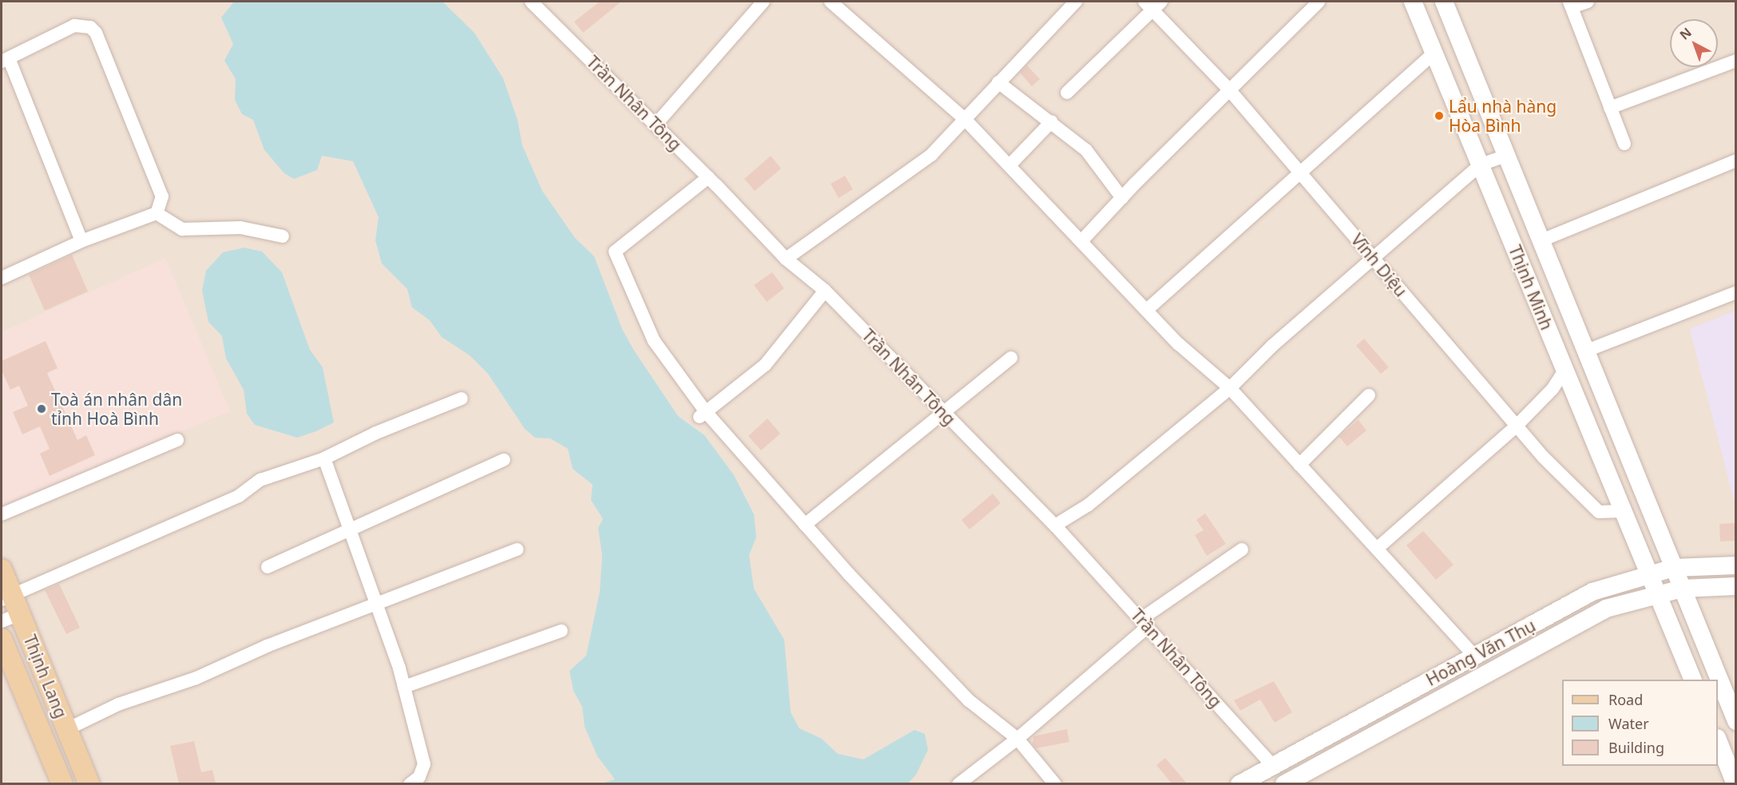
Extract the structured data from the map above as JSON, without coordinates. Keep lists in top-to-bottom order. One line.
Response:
{"streets":{"main road":["Thịnh Minh","Hoàng Văn Thụ","Thịnh Lang"],"street":["Trần Nhân Tông","Vĩnh Diệu"]},"crossings":[["Trần Nhân Tông","Hoàng Văn Thụ"],["Vĩnh Diệu","Thịnh Minh"],["Thịnh Minh","Hoàng Văn Thụ"]],"places":["Lẩu nhà hàng Hòa Bình","Toà án nhân dân tỉnh Hoà Bình"],"legend":["Road","Water","Building"],"north":"top left"}
